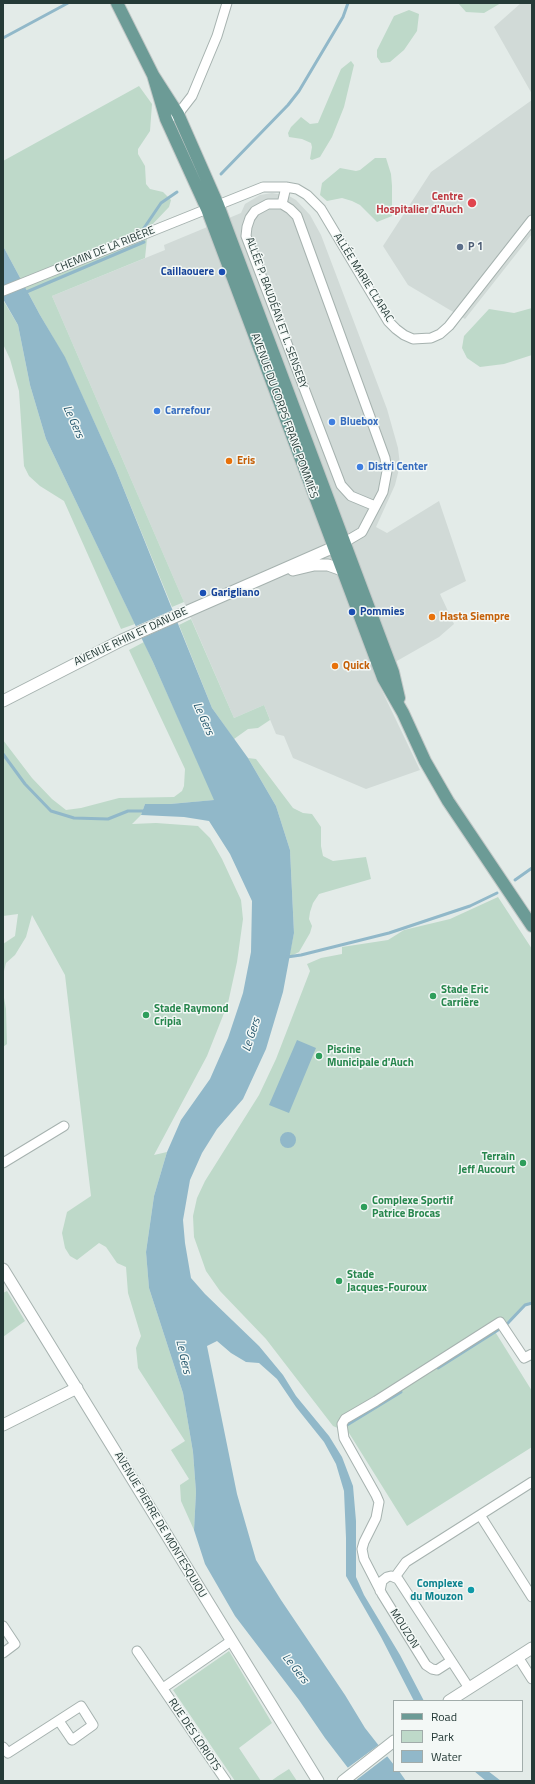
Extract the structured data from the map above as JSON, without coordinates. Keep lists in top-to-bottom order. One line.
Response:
{"streets":{"main road":["AVENUE DU CORPS FRANC POMMIÈS"],"street":["CHEMIN DE LA RIBÈRE","ALLÉE MARIE CLARAC","ALLÉE P. BAUDÉAN ET L. SENSEBY","AVENUE RHIN ET DANUBE","AVENUE PIERRE DE MONTESQUIOU","MOUZON","RUE DES LORIOTS"]},"crossings":[["CHEMIN DE LA RIBÈRE","ALLÉE MARIE CLARAC"],["CHEMIN DE LA RIBÈRE","AVENUE DU CORPS FRANC POMMIÈS"],["ALLÉE MARIE CLARAC","AVENUE DU CORPS FRANC POMMIÈS"],["AVENUE DU CORPS FRANC POMMIÈS","AVENUE RHIN ET DANUBE"],["AVENUE PIERRE DE MONTESQUIOU","RUE DES LORIOTS"]],"water":["Le Gers"],"places":["Centre Hospitalier d'Auch","P 1","Caillaouere","Carrefour","Bluebox","Eris","Distri Center","Garigliano","Pommies","Hasta Siempre","Quick","Stade Eric Carrière","Stade Raymond Cripia","Piscine Municipale d'Auch","Terrain Jeff Aucourt","Complexe Sportif Patrice Brocas","Stade Jacques-Fouroux","Complexe du Mouzon"],"legend":["Road","Park","Water"]}
